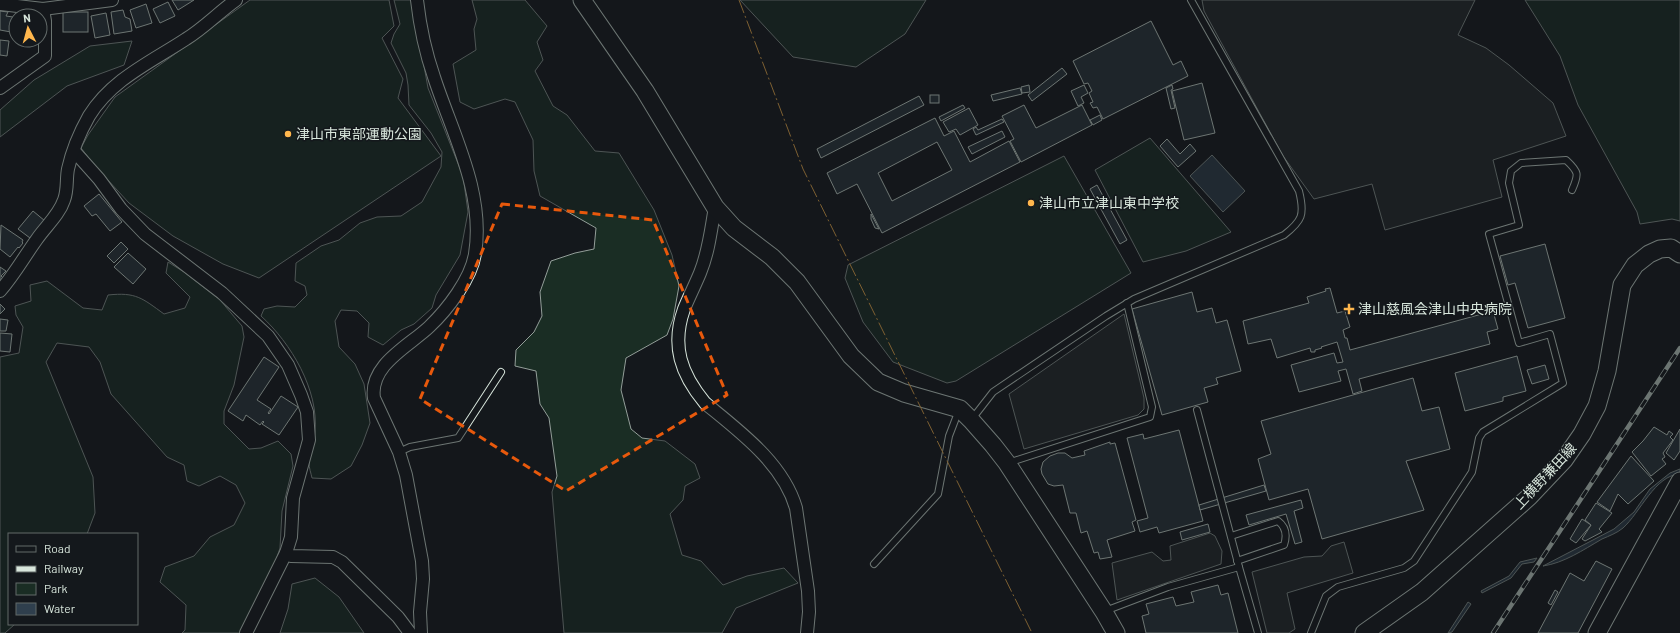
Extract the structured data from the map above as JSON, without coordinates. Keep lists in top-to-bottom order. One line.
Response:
{"streets":{"street":["上横野兼田線"]},"places":{"other":["津山市東部運動公園","津山市立津山東中学校"],"health":["津山慈風会津山中央病院"]},"legend":["Road","Railway","Park","Water"],"north":"top"}
